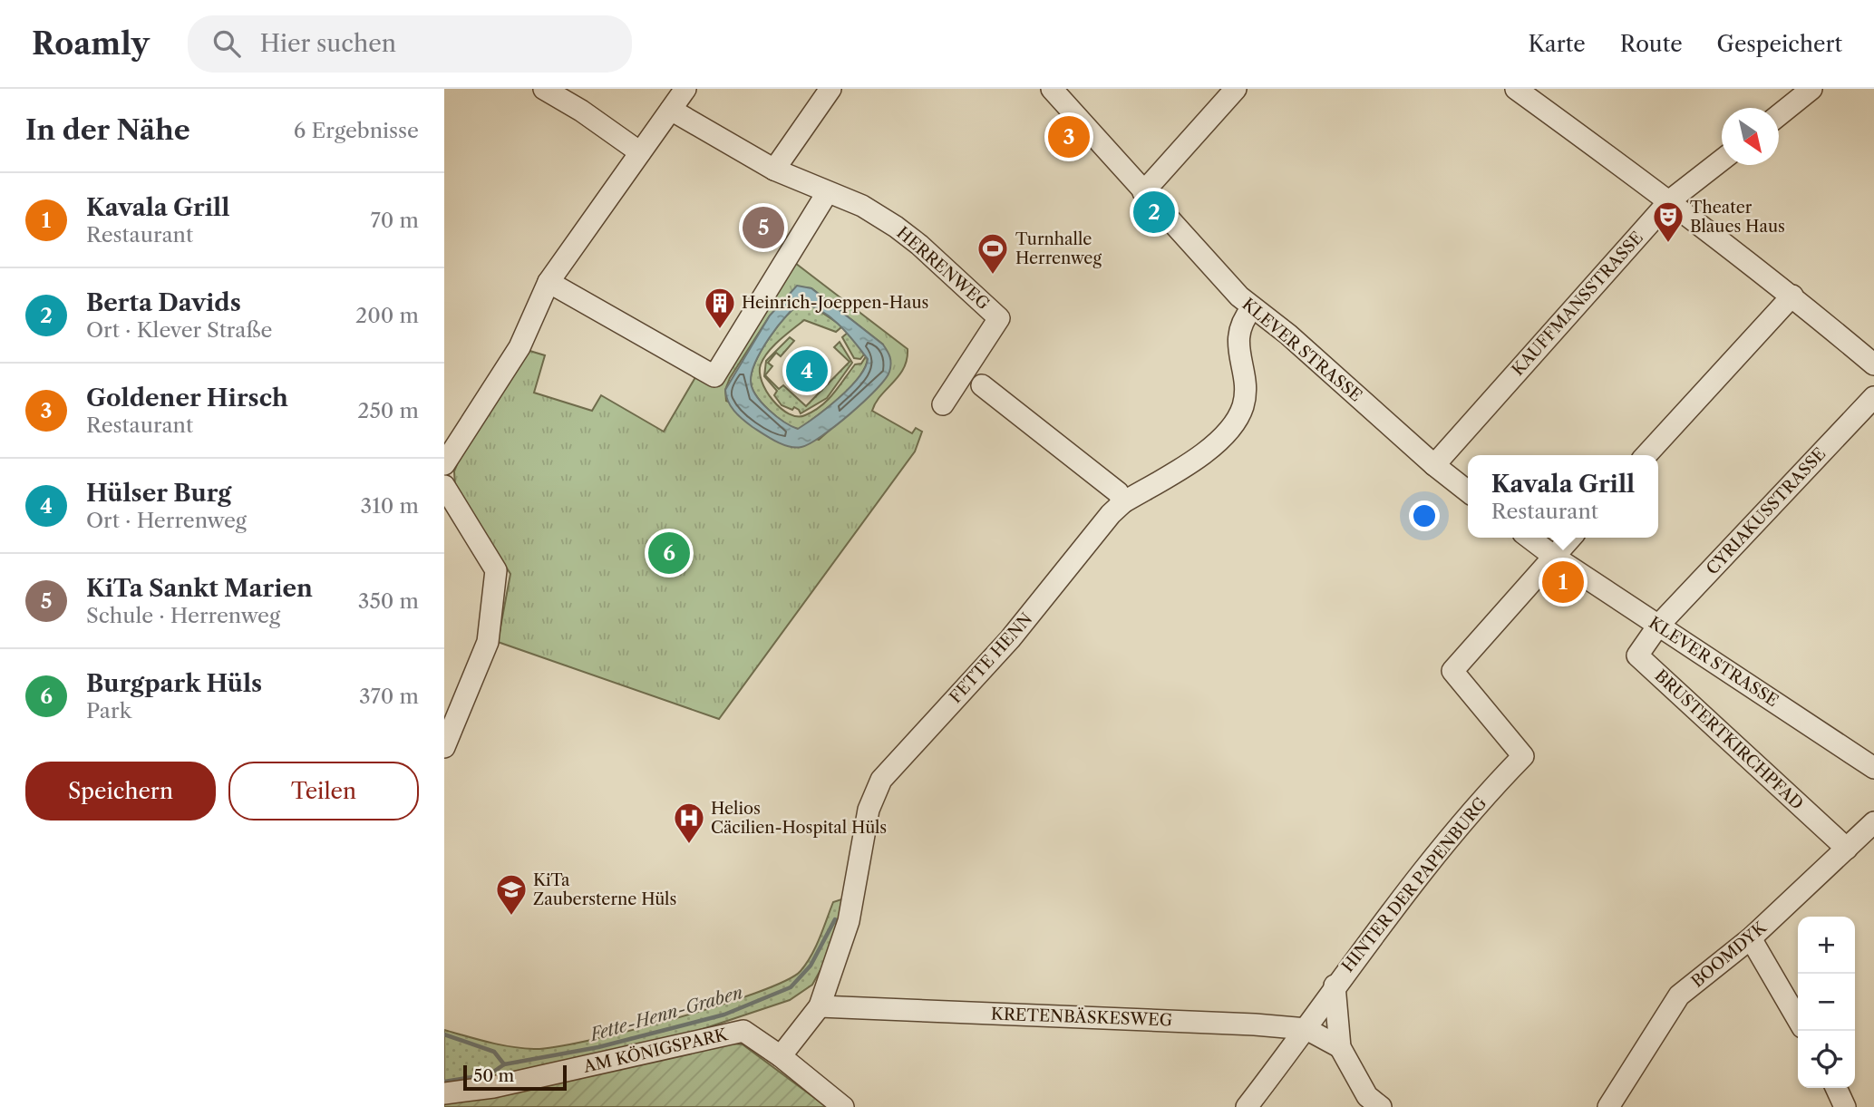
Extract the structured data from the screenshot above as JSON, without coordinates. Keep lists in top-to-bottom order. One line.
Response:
{"streets":{"street":["HERRENWEG","KAUFFMANSSTRASSE","KLEVER STRASSE","CYRIAKUSSTRASSE","FETTE HENN","BRUSTERTKIRCHPFAD","HINTER DER PAPENBURG","BOOMDYK","KRETENBÄSKESWEG","AM KÖNIGSPARK"]},"crossings":[["KAUFFMANSSTRASSE","KLEVER STRASSE"],["KLEVER STRASSE","CYRIAKUSSTRASSE"],["KLEVER STRASSE","FETTE HENN"],["KLEVER STRASSE","BRUSTERTKIRCHPFAD"],["KLEVER STRASSE","HINTER DER PAPENBURG"],["CYRIAKUSSTRASSE","BRUSTERTKIRCHPFAD"],["FETTE HENN","KRETENBÄSKESWEG"],["FETTE HENN","AM KÖNIGSPARK"],["BRUSTERTKIRCHPFAD","BOOMDYK"],["HINTER DER PAPENBURG","KRETENBÄSKESWEG"]],"water":["Fette-Henn-Graben"],"places":{"theatre":["Theater Blaues Haus"],"sports":["Turnhalle Herrenweg"],"building":["Heinrich-Joeppen-Haus"],"hospital":["Helios Cäcilien-Hospital Hüls"],"school or university":["KiTa Zaubersterne Hüls"]},"scale_bar":"50 m","north":"bottom right","page":{"header":"Roamly","search":"Hier suchen","nav":["Karte","Route","Gespeichert"],"heading":["In der Nähe","6 Ergebnisse"],"pins":["3","2","5","4","6","1"],"list":[{"mark":"1","name":"Kavala Grill","note":"Restaurant","value":"70 m"},{"mark":"2","name":"Berta Davids","note":"Ort · Klever Straße","value":"200 m"},{"mark":"3","name":"Goldener Hirsch","note":"Restaurant","value":"250 m"},{"mark":"4","name":"Hülser Burg","note":"Ort · Herrenweg","value":"310 m"},{"mark":"5","name":"KiTa Sankt Marien","note":"Schule · Herrenweg","value":"350 m"},{"mark":"6","name":"Burgpark Hüls","note":"Park","value":"370 m"}],"popup":["Kavala Grill","Restaurant"],"buttons":["Speichern","Teilen"],"map_buttons":["+","−"],"scale":"50 m"}}
